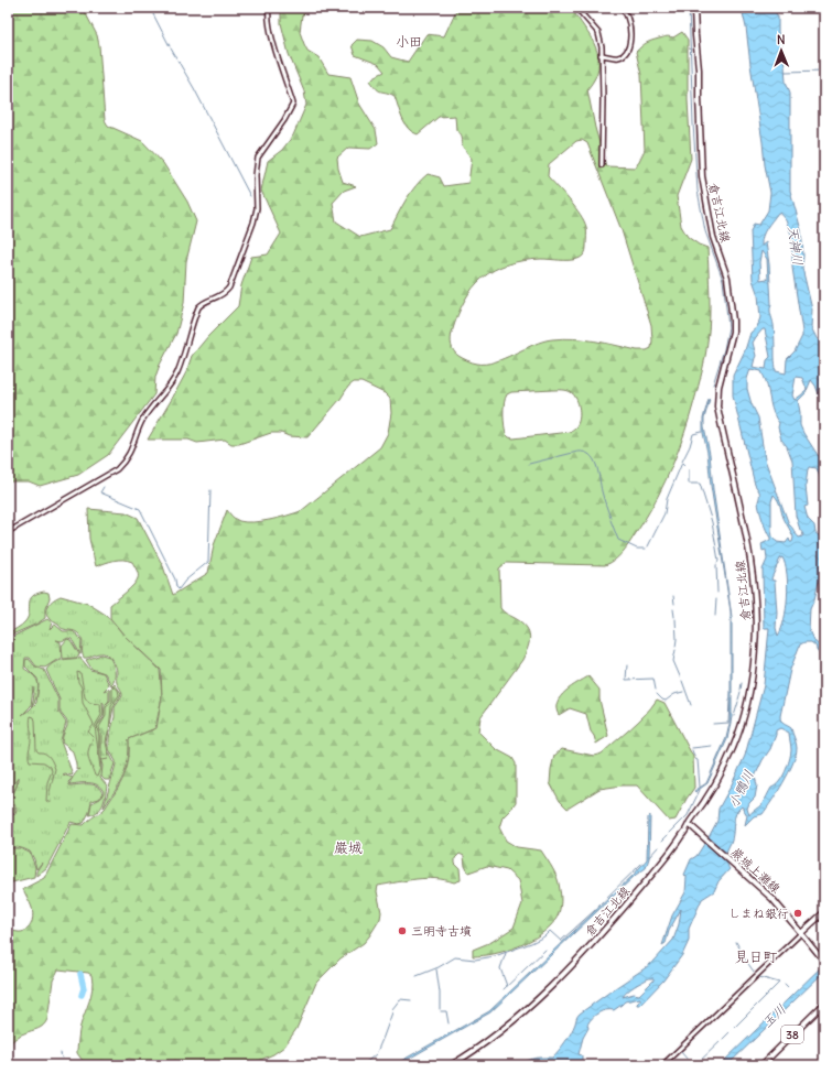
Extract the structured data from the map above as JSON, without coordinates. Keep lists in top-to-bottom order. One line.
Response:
{"streets":{"main road":["倉吉江北線","巌城上灘線","38"]},"crossings":[["倉吉江北線","巌城上灘線"]],"districts":["小田","巌城","見日町"],"water":["天神川","小鴨川","玉川"],"places":["しまね銀行","三明寺古墳"],"north":"top"}
